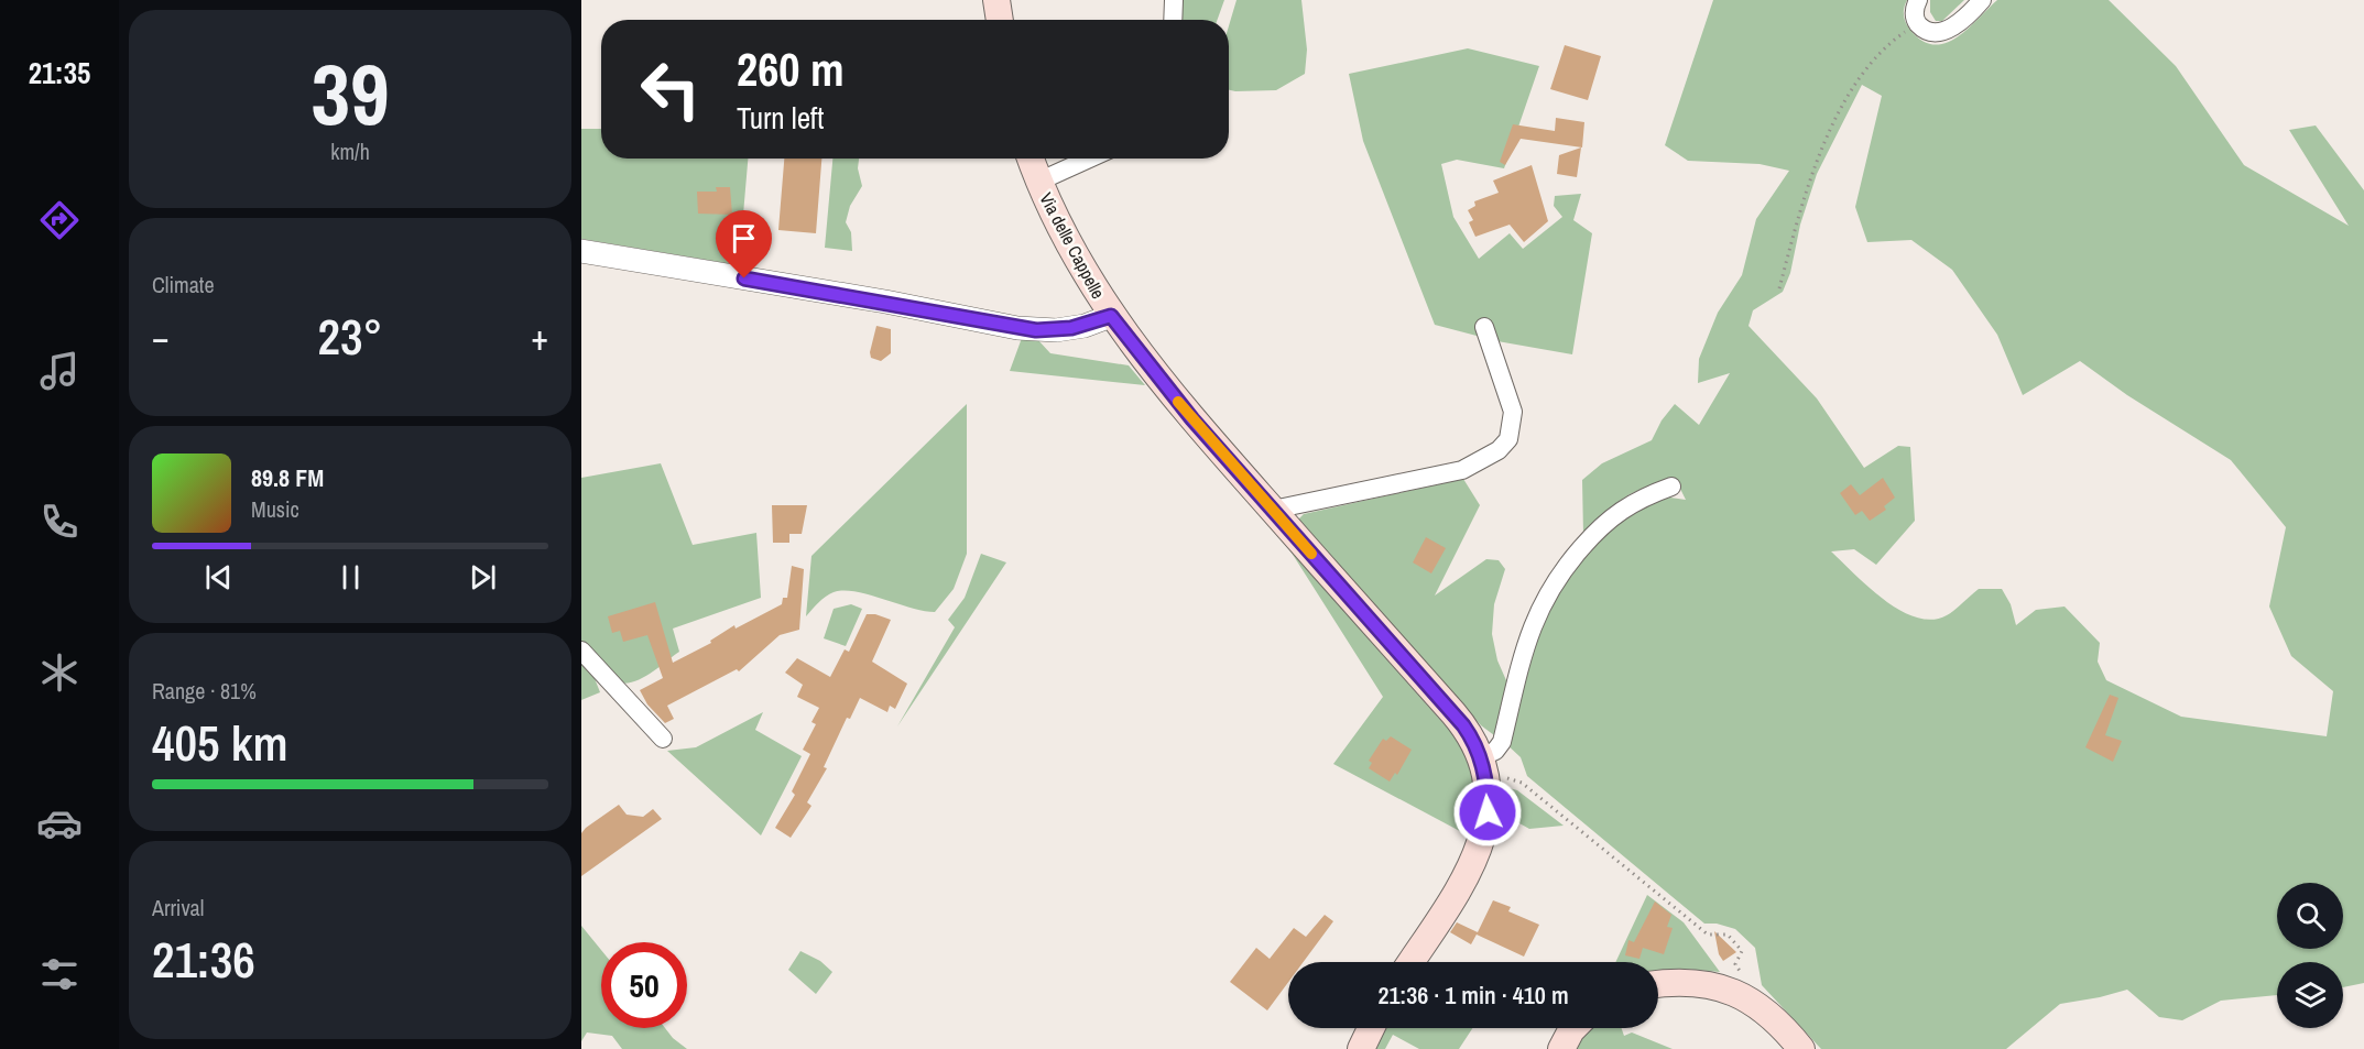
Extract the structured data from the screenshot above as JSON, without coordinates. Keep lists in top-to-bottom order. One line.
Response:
{"streets":{"main road":["Via delle Cappelle"]},"page":{"tabs":"21:35","tile":[["39","km/h"],"Climate",["Range · 81%","405 km"],["Arrival","21:36"]],"turn":["260 m","Turn left"],"heat":["−","23°","+"],"song":["89.8 FM","Music"],"limit":"50","trip":"21:36 · 1 min · 410 m"}}
